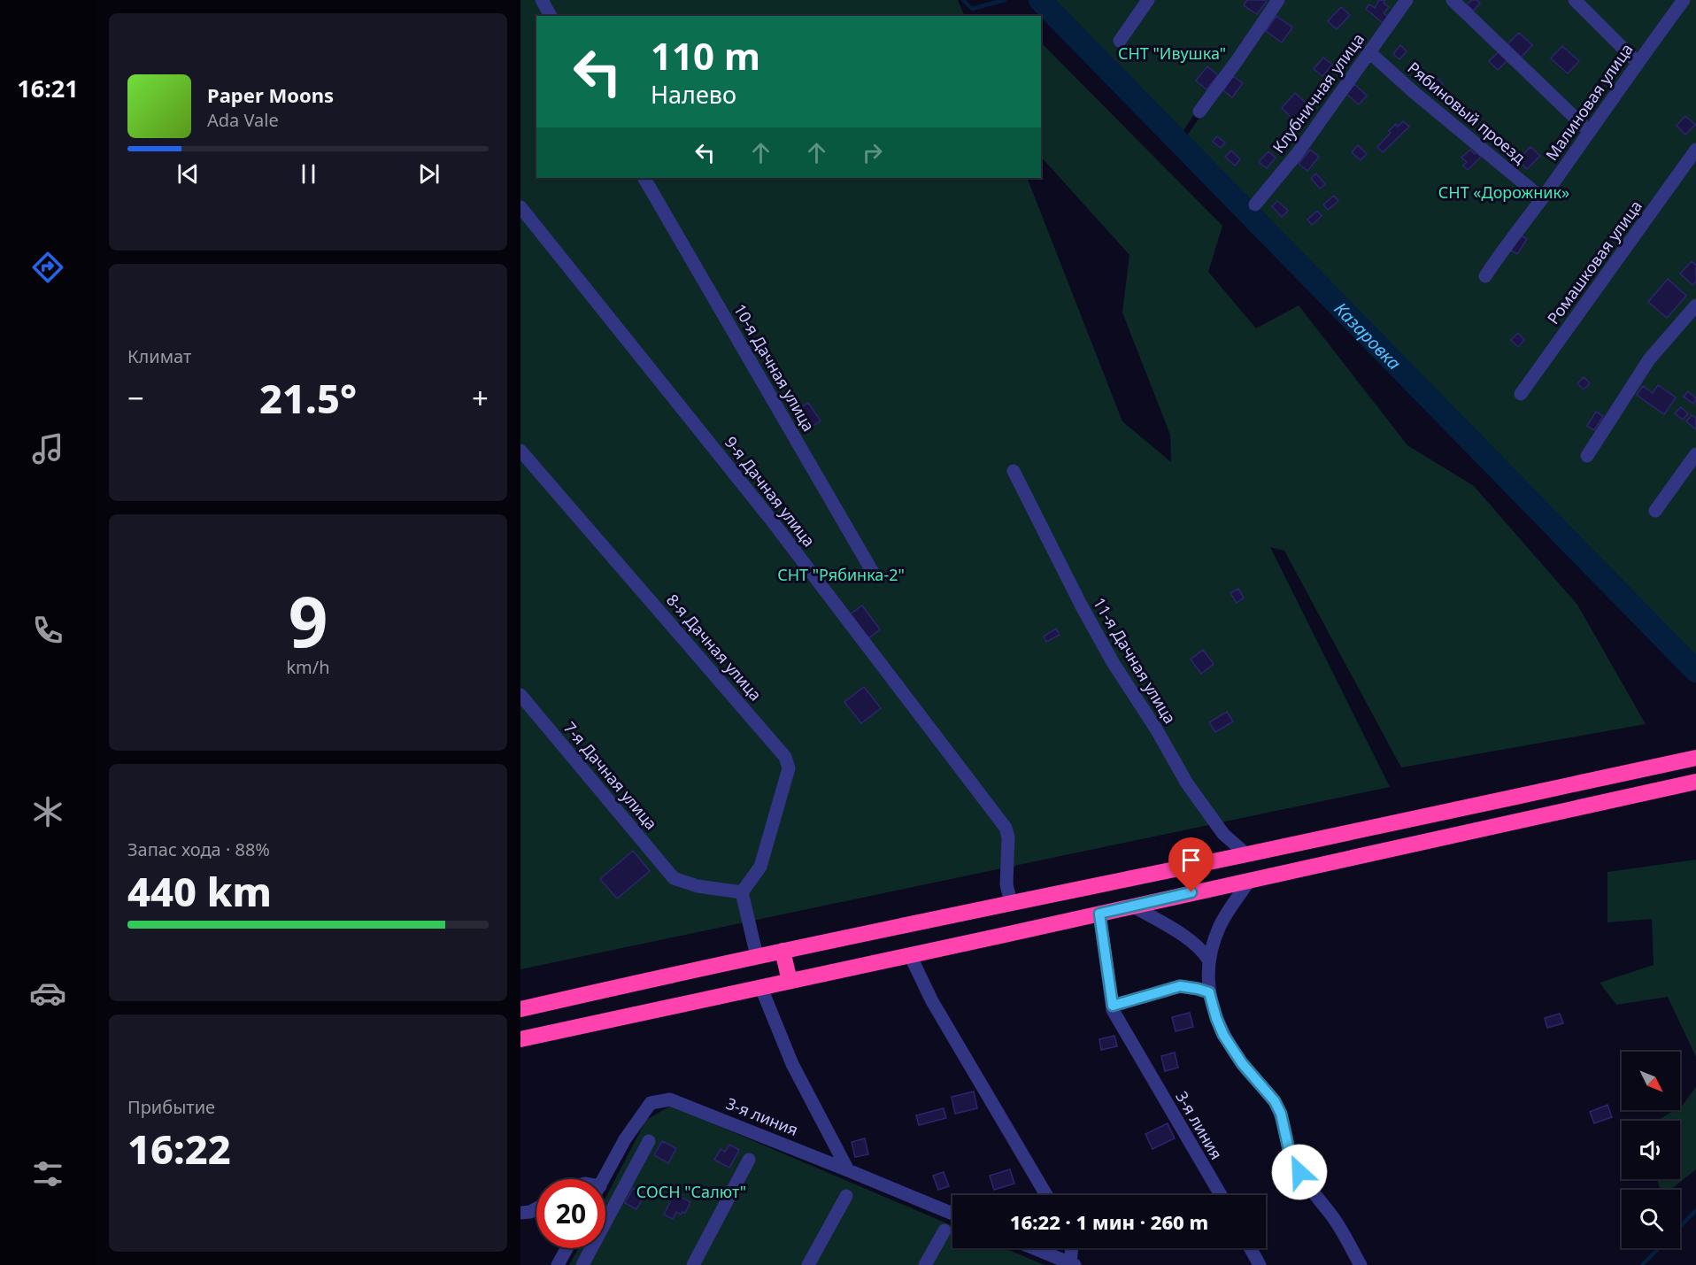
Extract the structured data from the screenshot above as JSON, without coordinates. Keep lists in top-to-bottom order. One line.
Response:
{"streets":{"street":["Клубничная улица","Малиновая улица","Рябиновый проезд","Ромашковая улица","10-я Дачная улица","9-я Дачная улица","8-я Дачная улица","11-я Дачная улица","7-я Дачная улица","3-я линия"]},"crossings":[["Клубничная улица","Рябиновый проезд"],["Малиновая улица","Рябиновый проезд"],["8-я Дачная улица","7-я Дачная улица"]],"water":["Казаровка"],"parks":["СНТ \"Ивушка\"","СНТ «Дорожник»","СНТ \"Рябинка-2\"","СОСН \"Салют\""],"north":"bottom right","page":{"tabs":"16:21","turn":["110 m","Налево"],"song":["Paper Moons","Ada Vale"],"tile":["Климат",["9","km/h"],["Запас хода · 88%","440 km"],["Прибытие","16:22"]],"heat":["−","21.5°","+"],"limit":"20","trip":"16:22 · 1 мин · 260 m"}}
